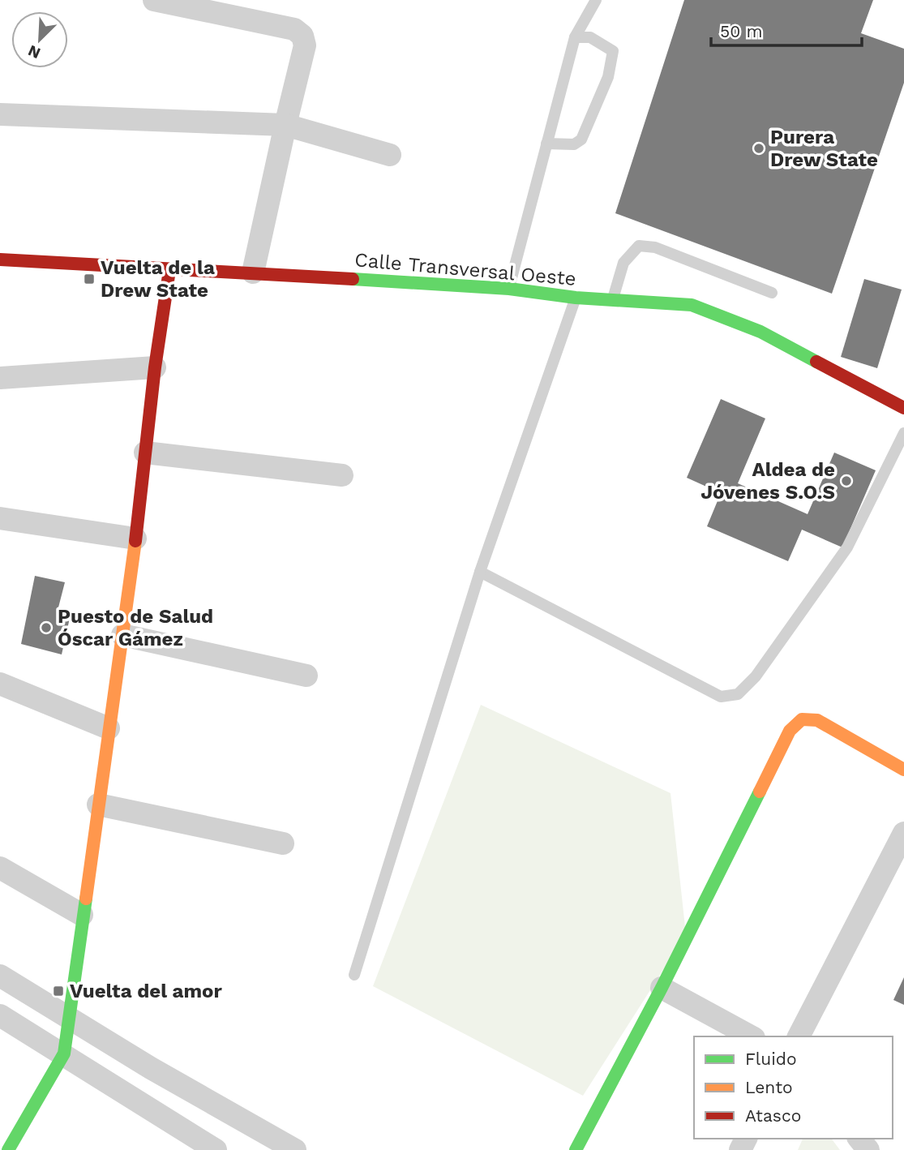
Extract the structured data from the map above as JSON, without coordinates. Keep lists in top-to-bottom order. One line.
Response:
{"streets":{"street":["Calle Transversal Oeste"]},"places":{"other":["Purera Drew State","Aldea de Jóvenes S.O.S","Puesto de Salud Óscar Gámez"],"transit":["Vuelta de la Drew State","Vuelta del amor"]},"legend":["Fluido","Lento","Atasco"],"scale_bar":"50 m","north":"bottom left"}
